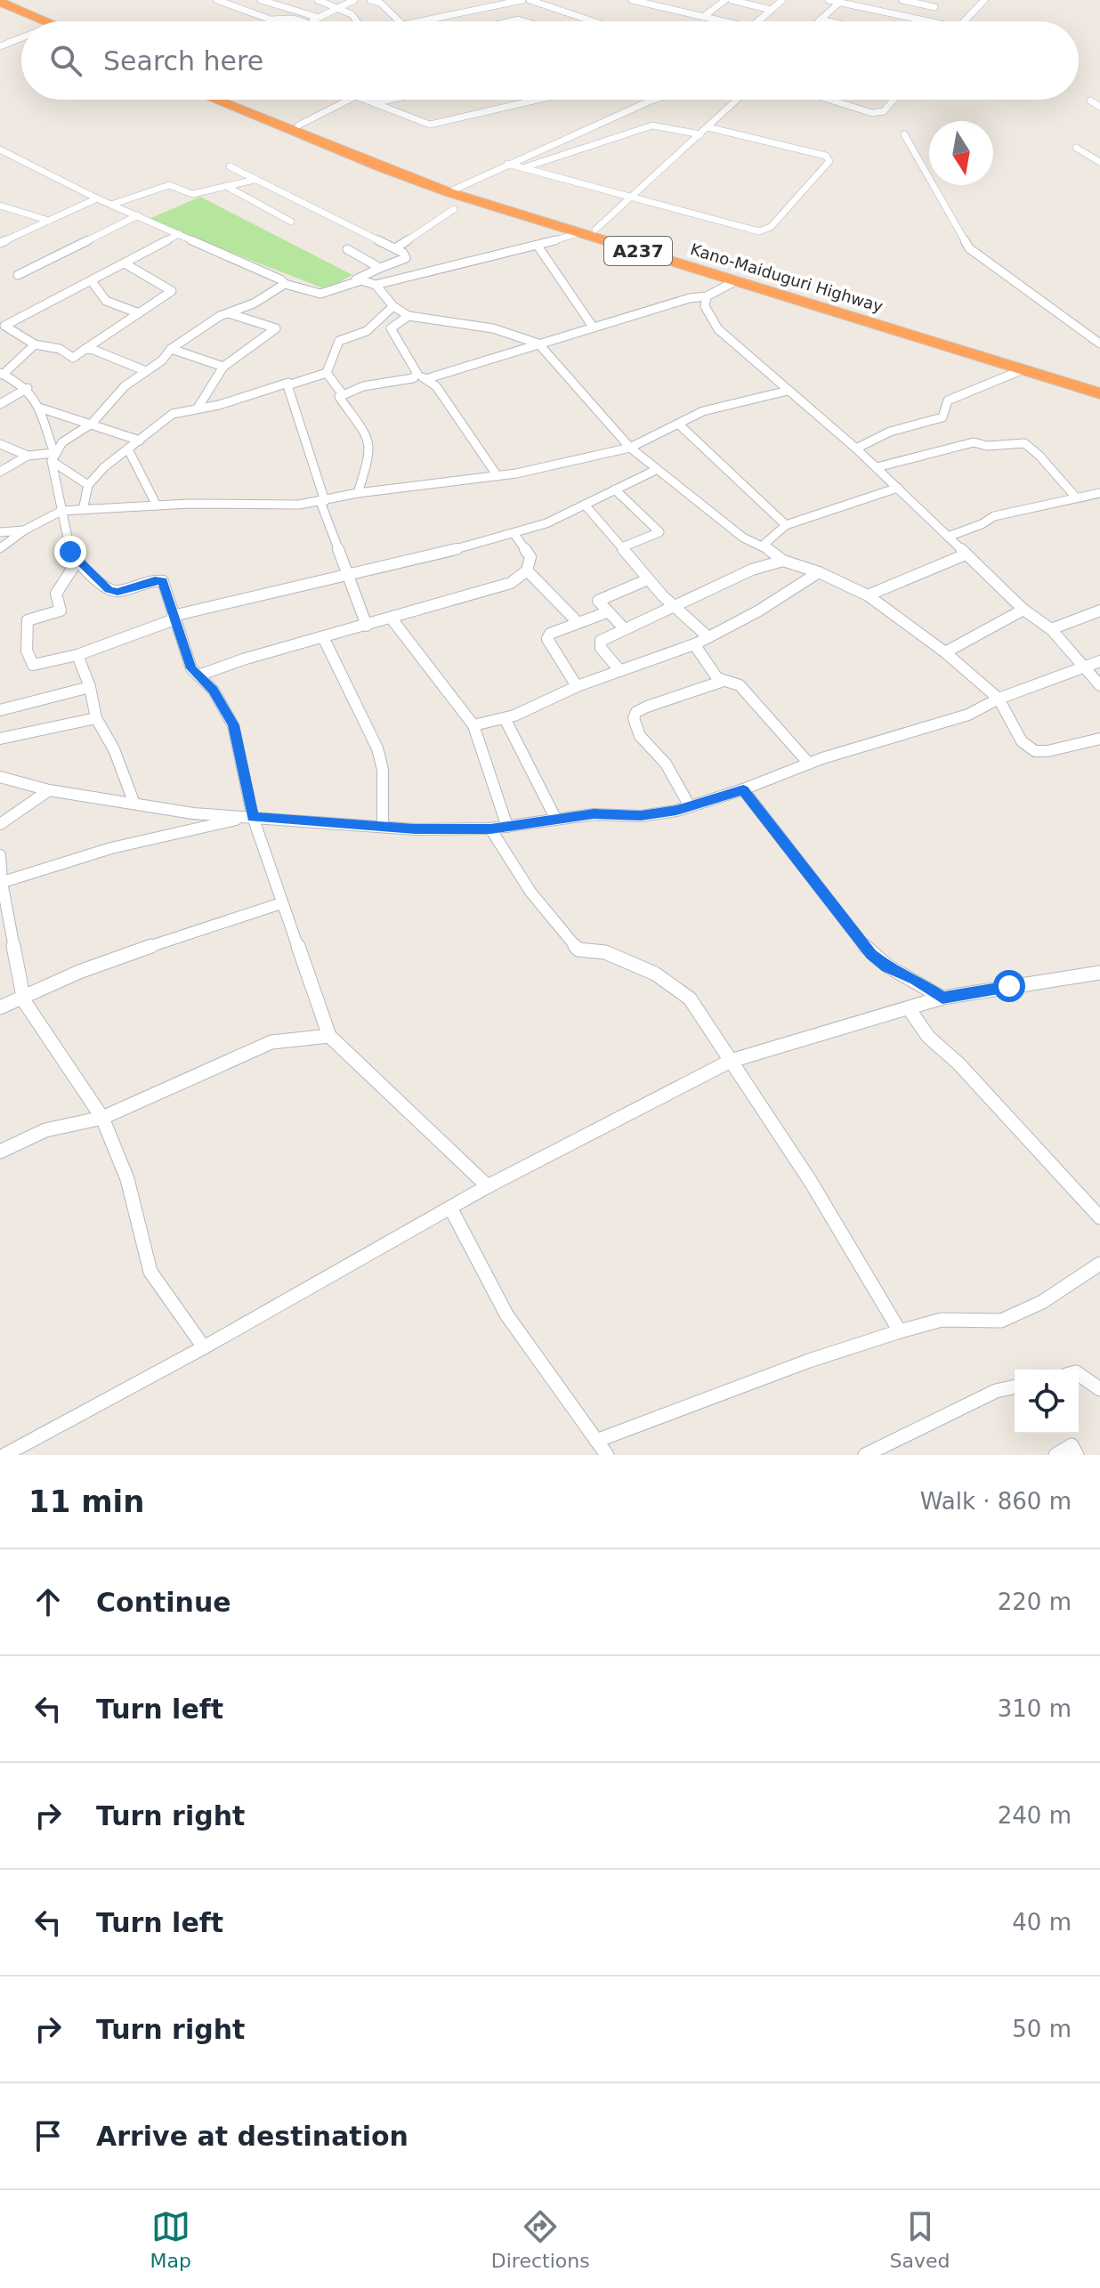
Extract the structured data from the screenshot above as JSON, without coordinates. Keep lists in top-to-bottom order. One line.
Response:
{"streets":{"highway":["A237","Kano-Maiduguri Highway"]},"north":"bottom","page":{"search":"Search here","heading":["11 min","Walk · 860 m"],"list":[["Continue","220 m"],["Turn left","310 m"],["Turn right","240 m"],["Turn left","40 m"],["Turn right","50 m"],"Arrive at destination"],"nav":["Map","Directions","Saved"]}}
